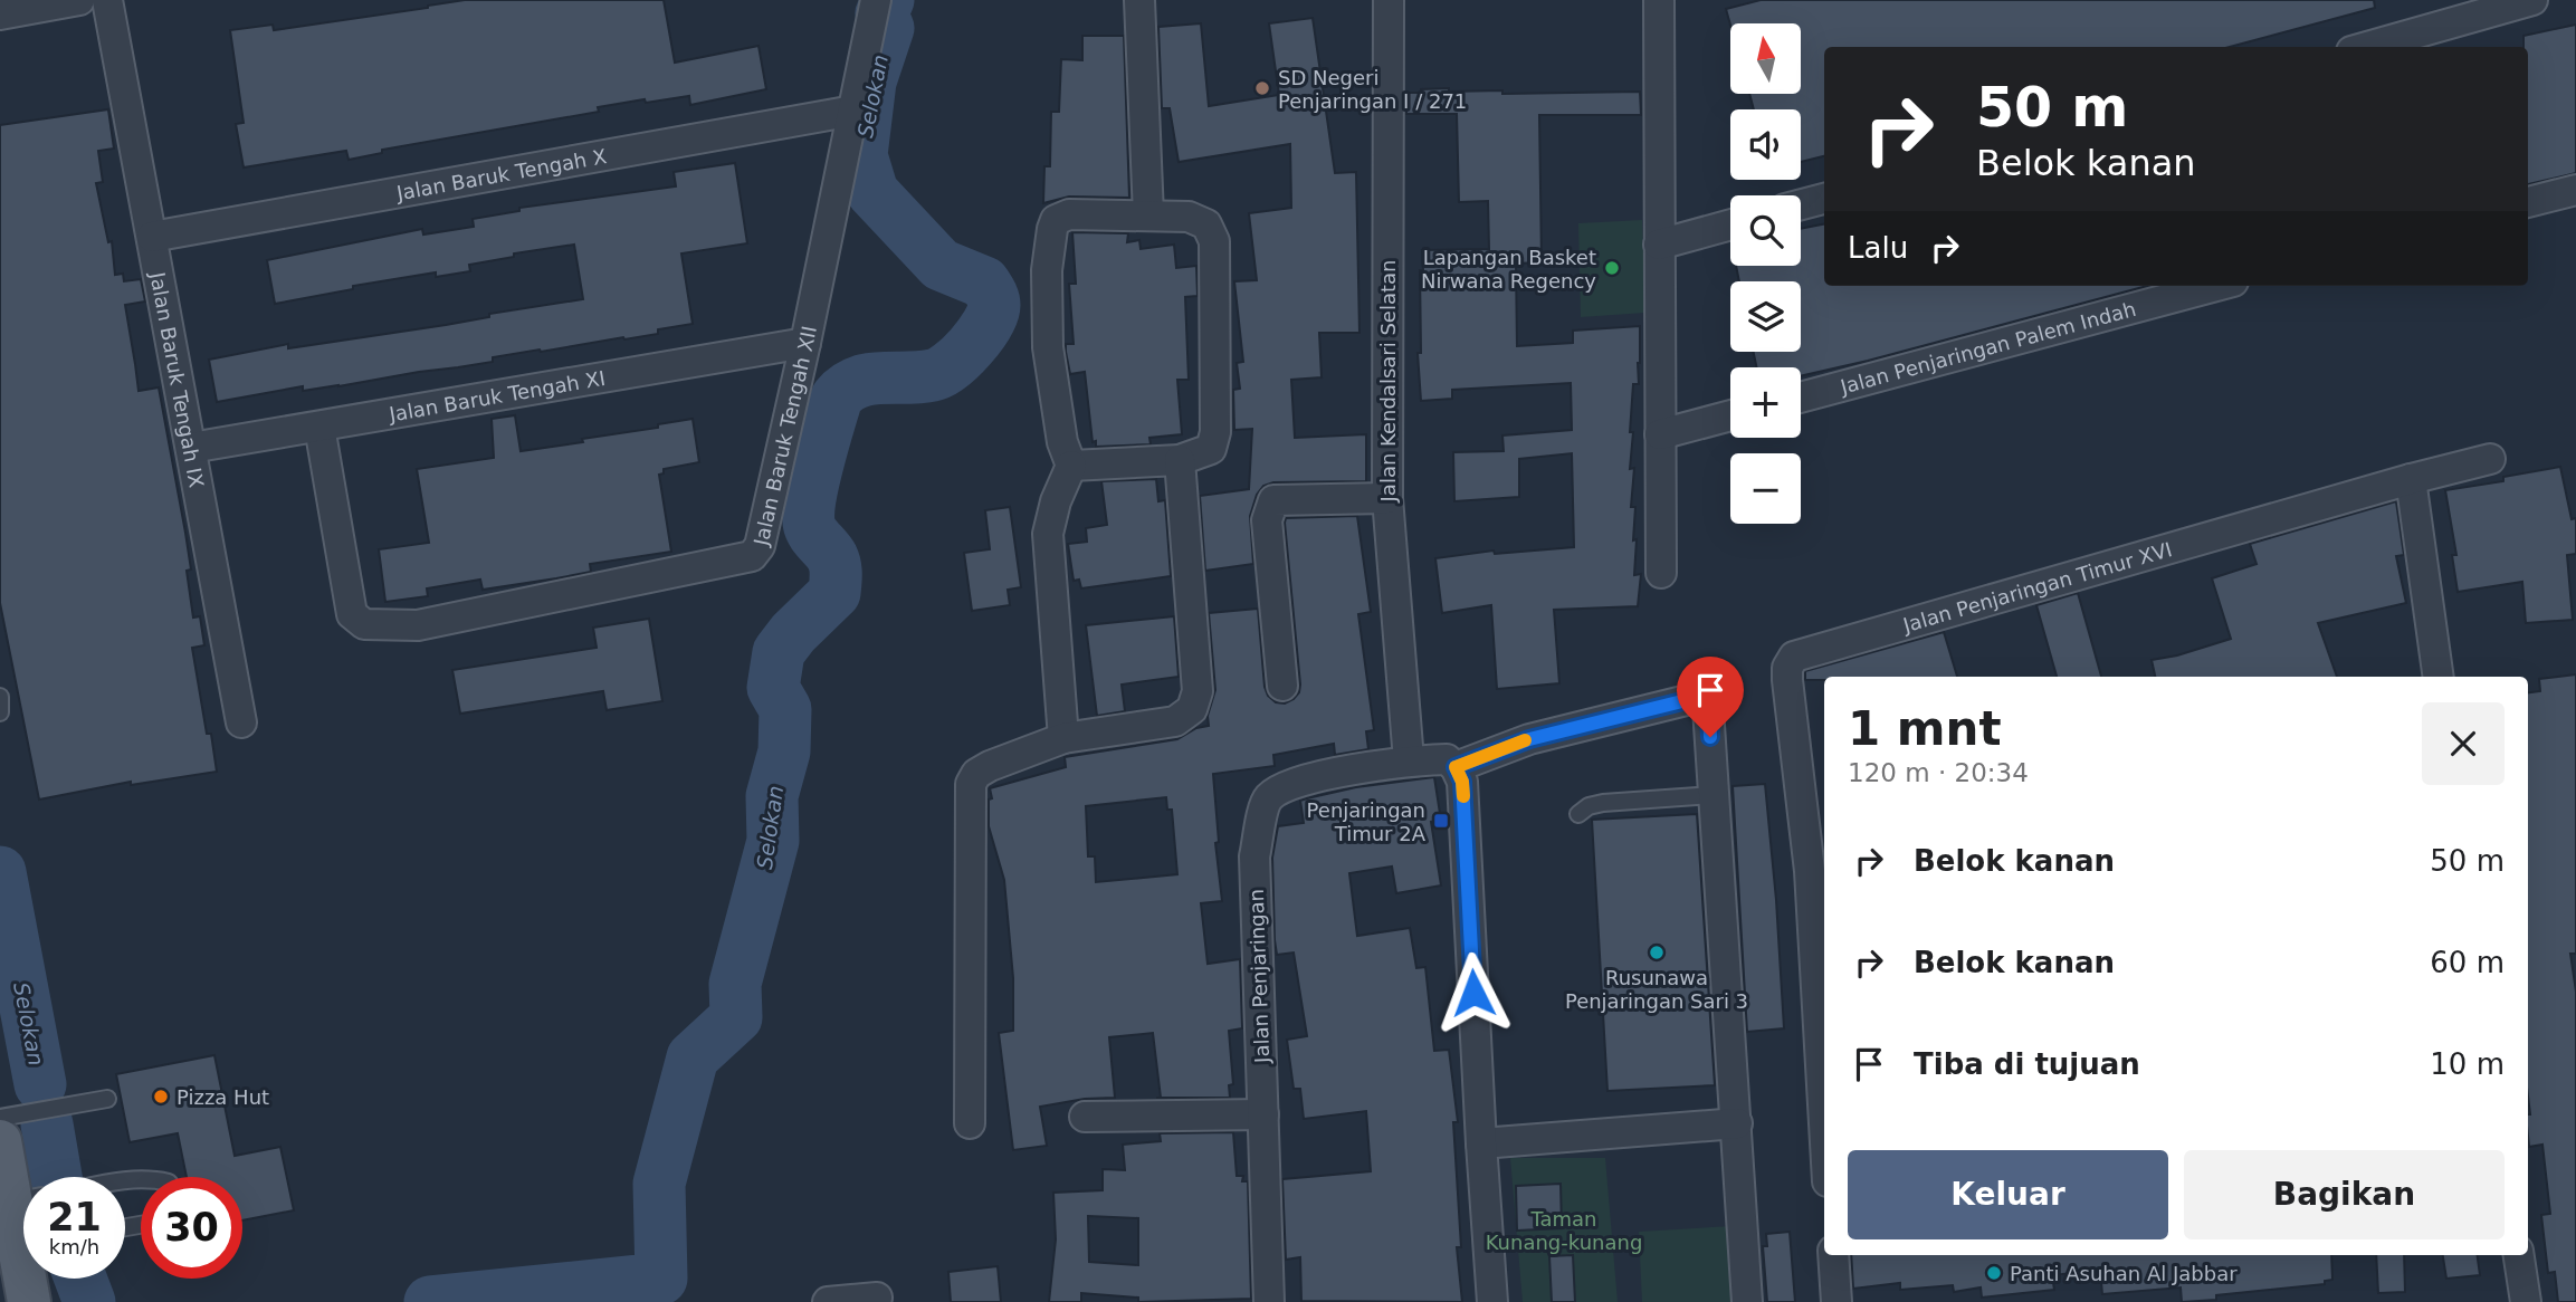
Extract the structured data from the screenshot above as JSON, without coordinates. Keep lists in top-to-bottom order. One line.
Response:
{"streets":{"street":["Jalan Baruk Tengah X","Jalan Penjaringan Palem Indah","Jalan Baruk Tengah IX","Jalan Kendalsari Selatan","Jalan Baruk Tengah XI","Jalan Baruk Tengah XII","Jalan Penjaringan Timur XVI","Jalan Penjaringan"]},"crossings":[["Jalan Baruk Tengah X","Jalan Baruk Tengah IX"],["Jalan Baruk Tengah X","Jalan Baruk Tengah XII"],["Jalan Baruk Tengah IX","Jalan Baruk Tengah XI"],["Jalan Kendalsari Selatan","Jalan Penjaringan"],["Jalan Baruk Tengah XI","Jalan Baruk Tengah XII"]],"water":["Selokan"],"parks":["Taman Kunang-kunang"],"places":{"other":["SD Negeri Penjaringan I / 271","Lapangan Basket Nirwana Regency","Rusunawa Penjaringan Sari 3","Pizza Hut","Panti Asuhan Al Jabbar"],"transit":["Penjaringan Timur 2A"]},"north":"top","page":{"map_buttons":["+","−"],"turn":["50 m","Belok kanan"],"then":"Lalu","heading":["1 mnt","120 m · 20:34"],"list":[{"name":"Belok kanan","value":"50 m"},{"name":"Belok kanan","value":"60 m"},{"name":"Tiba di tujuan","value":"10 m"}],"buttons":["Keluar","Bagikan"],"speed":"21 km/h","limit":"30"}}
